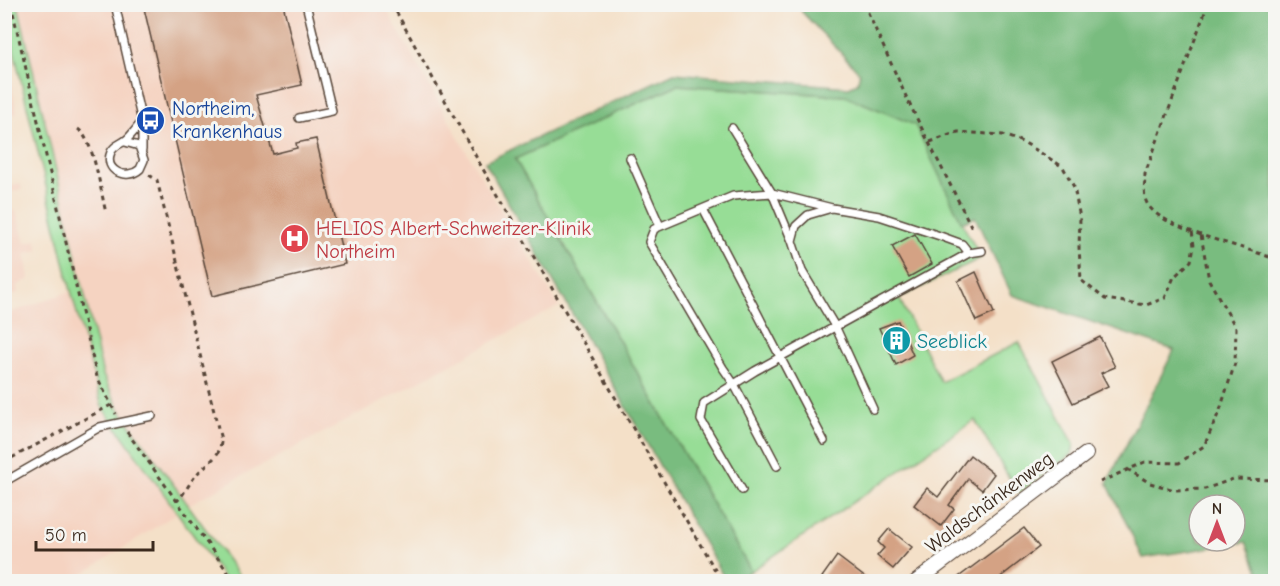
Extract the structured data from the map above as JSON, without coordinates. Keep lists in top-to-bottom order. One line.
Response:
{"streets":{"street":["Waldschänkenweg"]},"places":{"bus stop":["Northeim, Krankenhaus"],"hospital":["HELIOS Albert-Schweitzer-Klinik Northeim"],"building":["Seeblick"]},"scale_bar":"50 m","north":"top"}
